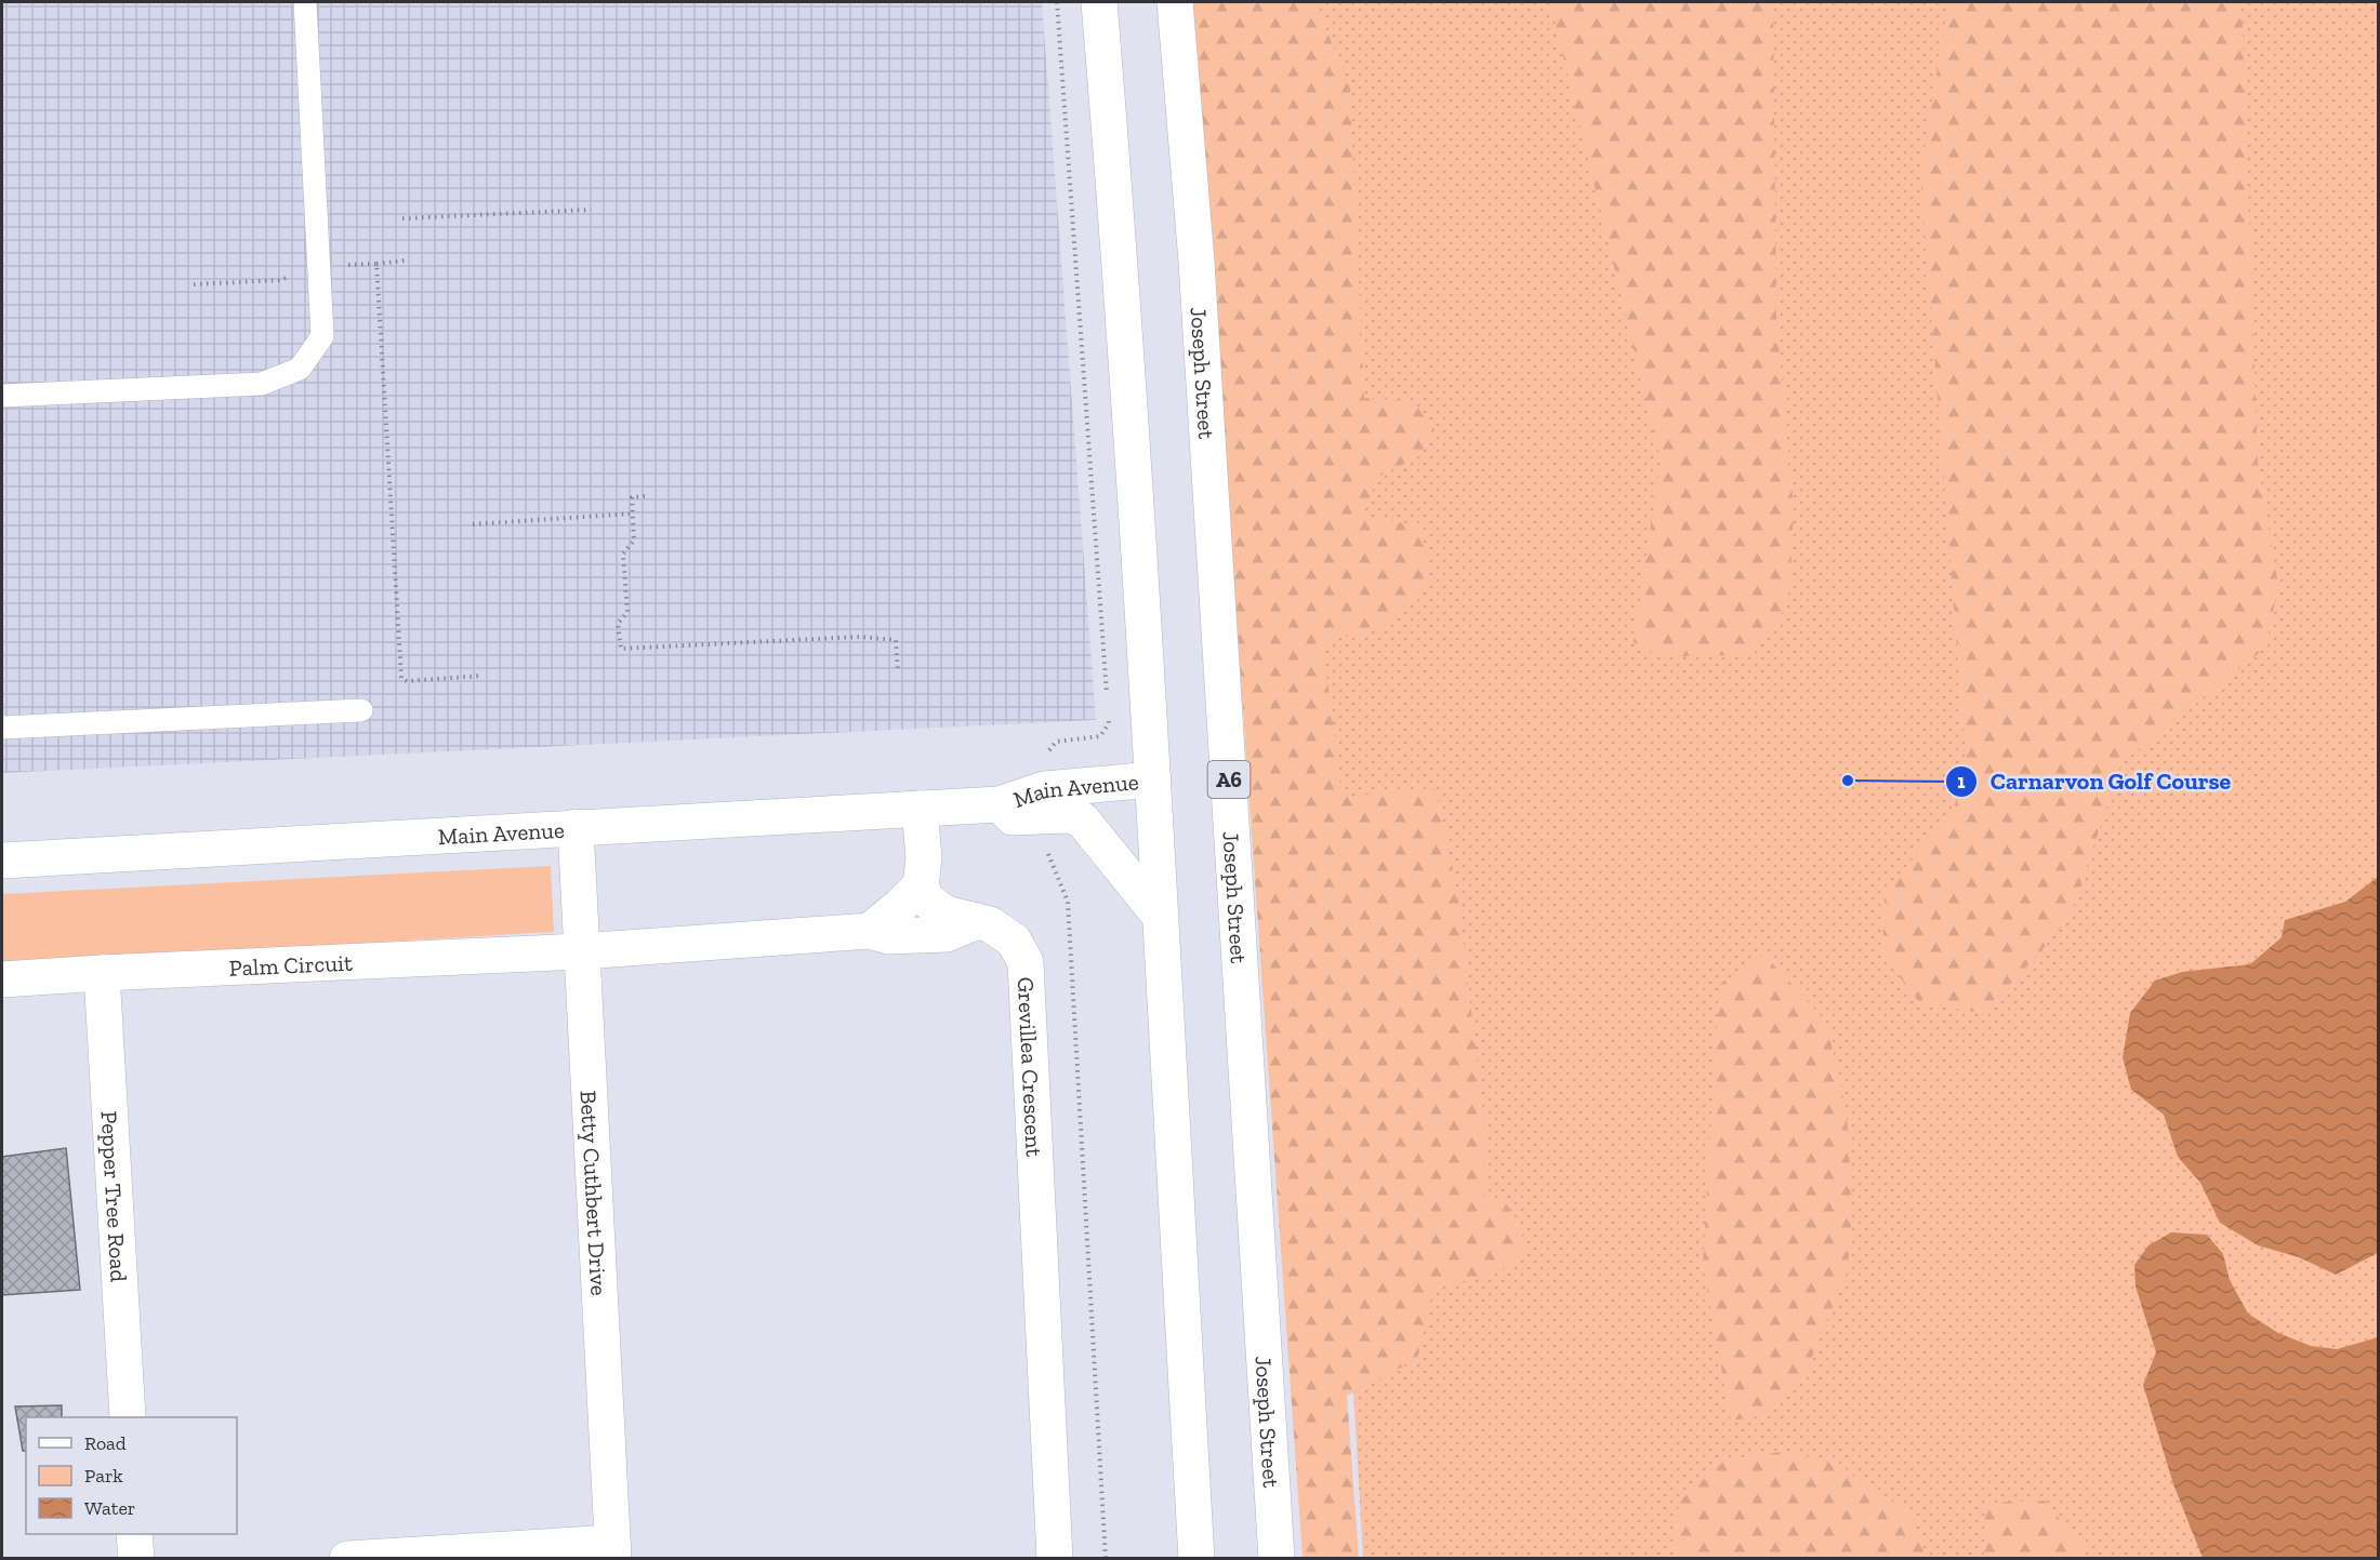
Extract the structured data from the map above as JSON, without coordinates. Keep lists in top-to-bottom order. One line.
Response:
{"streets":{"main road":["Joseph Street","A6","Main Avenue","Palm Circuit","Grevillea Crescent","Betty Cuthbert Drive","Pepper Tree Road"]},"crossings":[["Main Avenue","Betty Cuthbert Drive"],["Palm Circuit","Betty Cuthbert Drive"],["Palm Circuit","Pepper Tree Road"]],"places":["Carnarvon Golf Course"],"legend":["Road","Park","Water"]}
